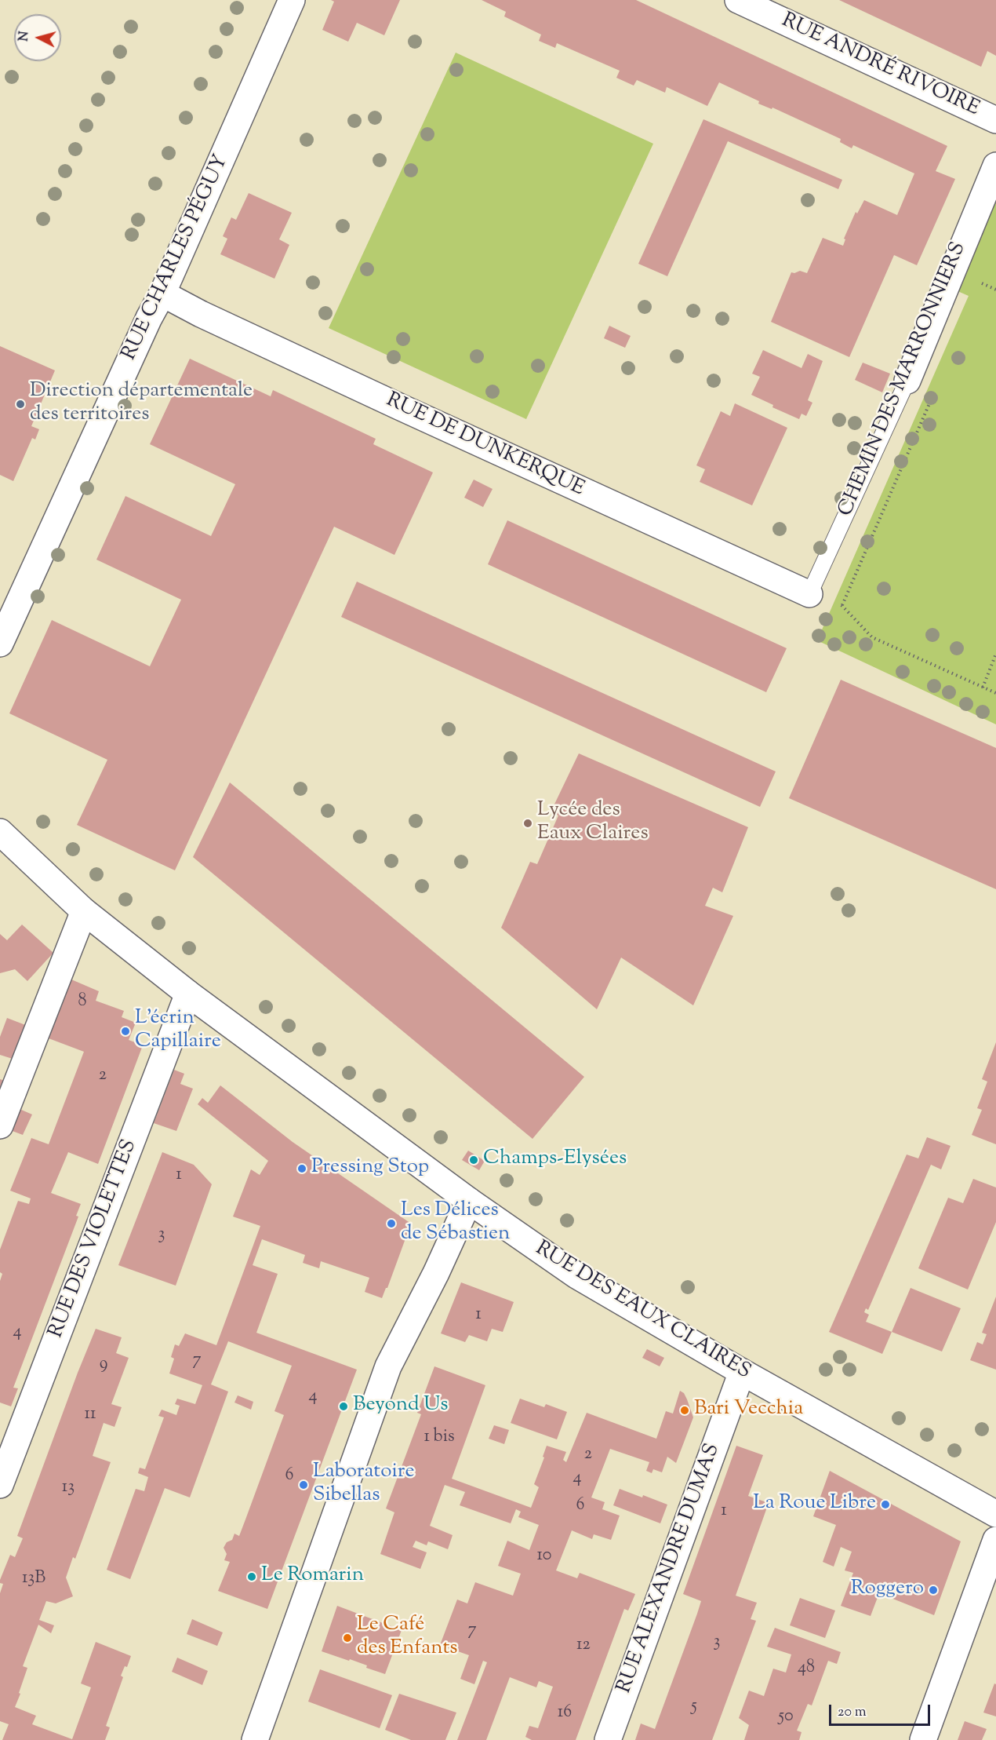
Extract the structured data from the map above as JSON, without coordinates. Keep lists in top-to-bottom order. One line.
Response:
{"streets":{"street":["RUE ANDRÉ RIVOIRE","RUE CHARLES PÉGUY","CHEMIN DES MARRONNIERS","RUE DE DUNKERQUE","RUE DES VIOLETTES","RUE DES EAUX CLAIRES","RUE ALEXANDRE DUMAS"]},"crossings":[["RUE CHARLES PÉGUY","RUE DE DUNKERQUE"],["CHEMIN DES MARRONNIERS","RUE DE DUNKERQUE"],["RUE DES VIOLETTES","RUE DES EAUX CLAIRES"],["RUE DES EAUX CLAIRES","RUE ALEXANDRE DUMAS"]],"places":["Direction départementale des territoires","Lycée des Eaux Claires","L'écrin Capillaire","Champs-Elysées","Pressing Stop","Les Délices de Sébastien","Beyond Us","Bari Vecchia","Laboratoire Sibellas","La Roue Libre","Le Romarin","Roggero","Le Café des Enfants"],"house_numbers":["8","2","1","3","1","4","7","9","4","11","1 bis","2","6","4","13","6","1","10","13B","7","3","12","48","5","16","50"],"scale_bar":"20 m","north":"left"}
